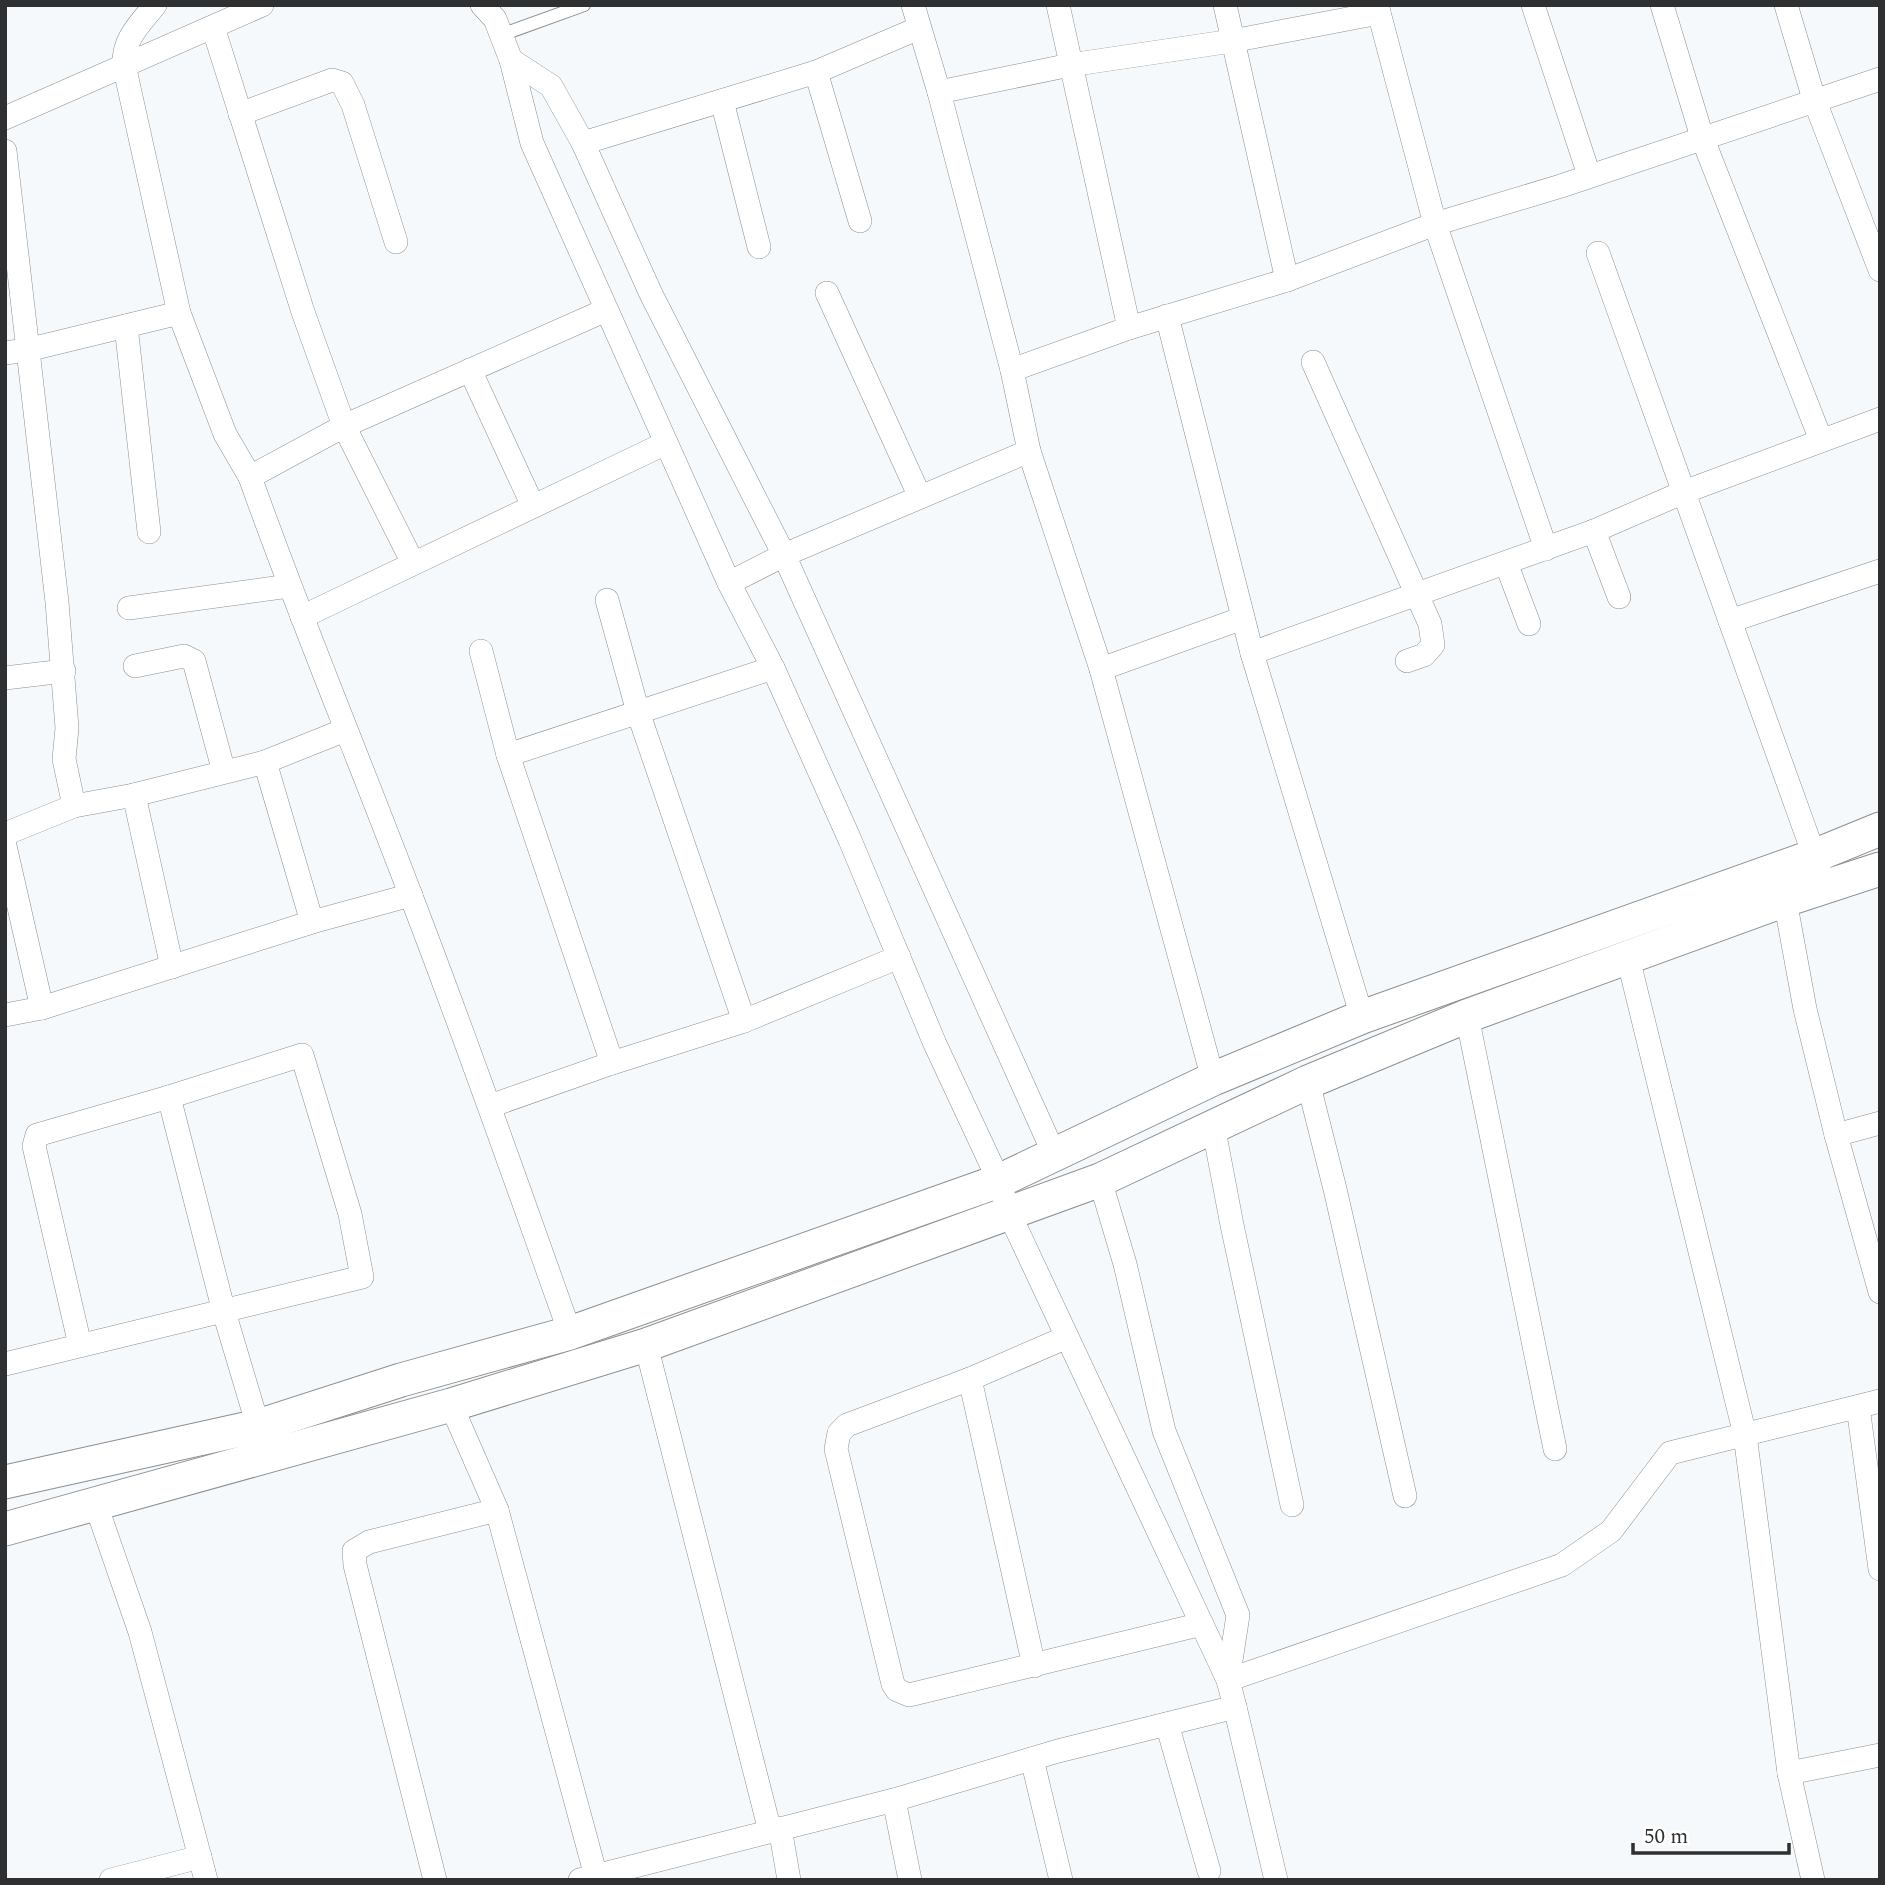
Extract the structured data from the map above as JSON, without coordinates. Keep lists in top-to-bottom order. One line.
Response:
{"scale_bar":"50 m"}
